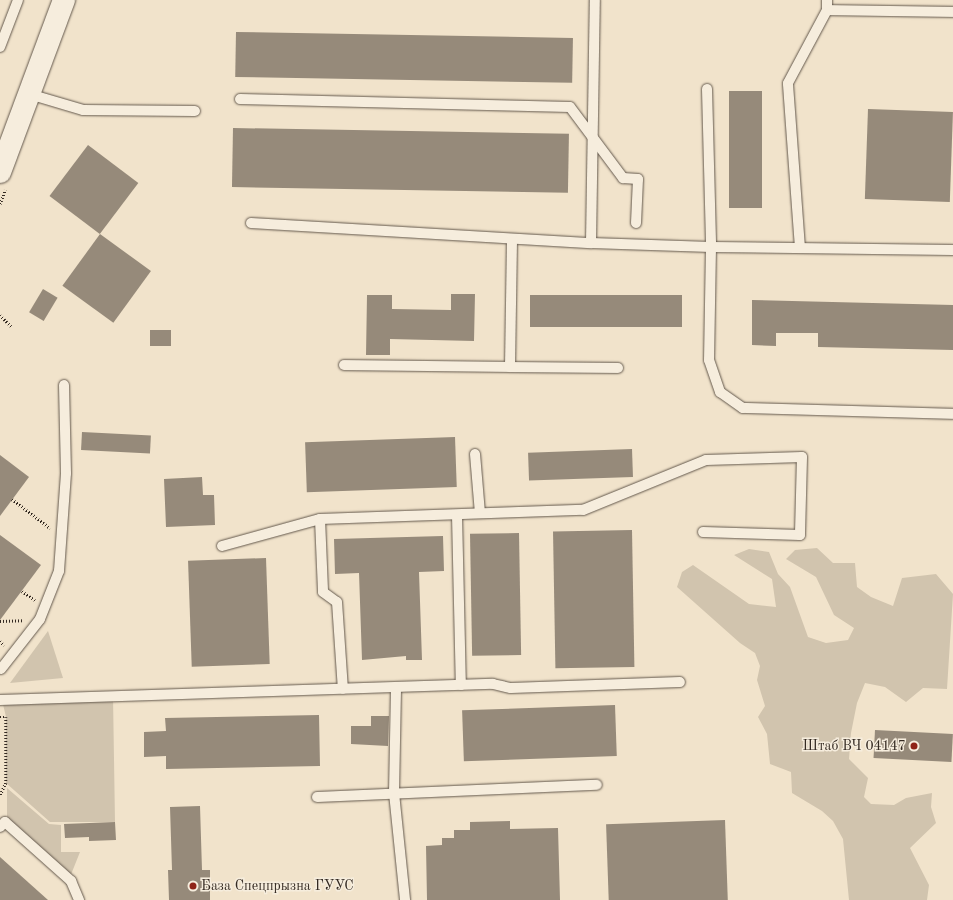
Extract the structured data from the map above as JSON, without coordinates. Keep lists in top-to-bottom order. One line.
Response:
{"places":["Штаб ВЧ 04147","База Спецпрызна ГУУС"]}
